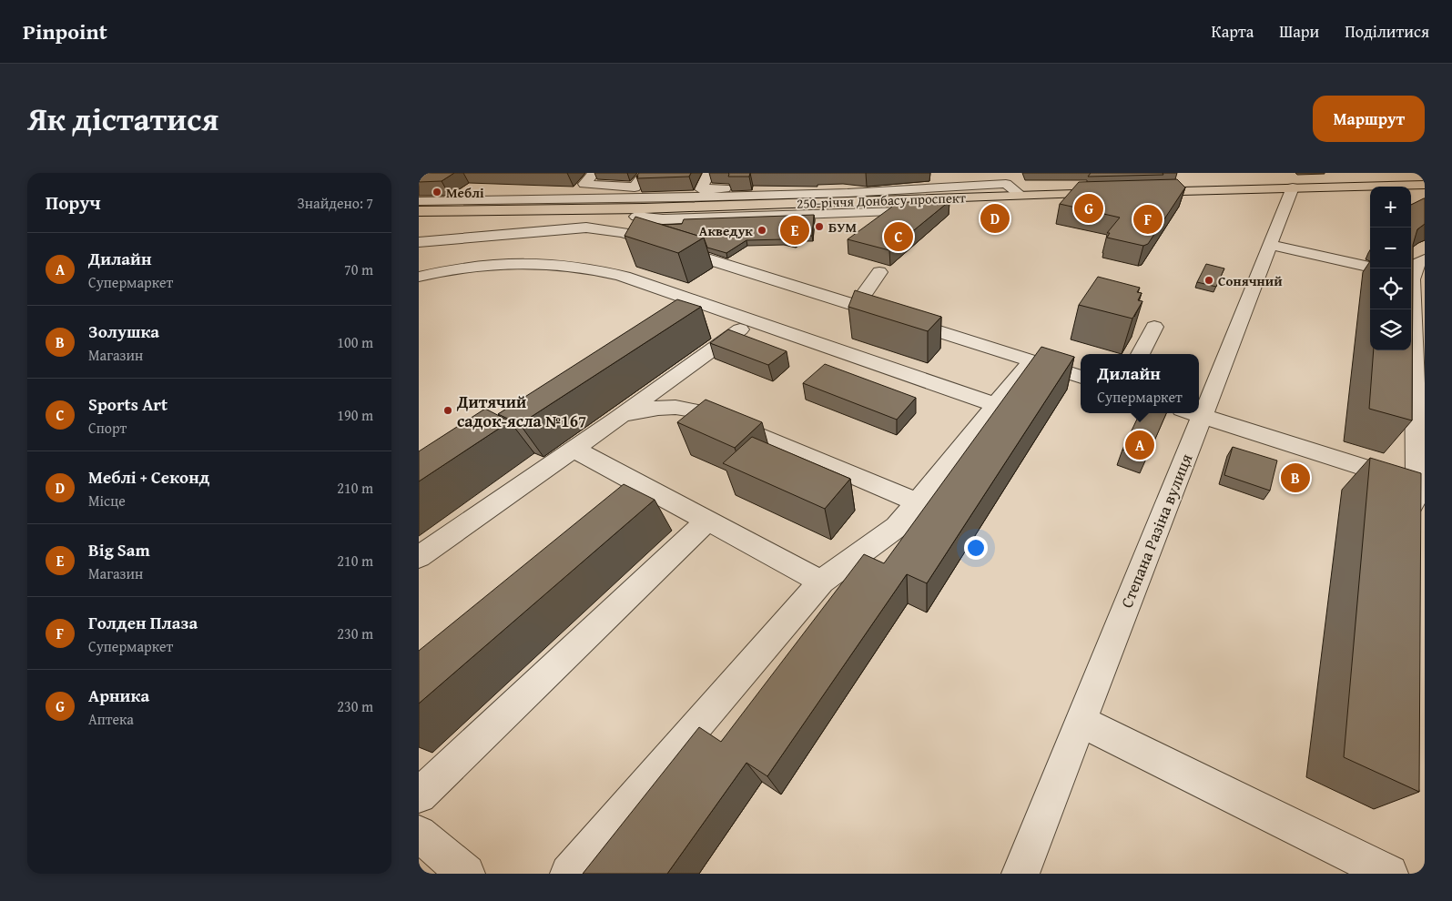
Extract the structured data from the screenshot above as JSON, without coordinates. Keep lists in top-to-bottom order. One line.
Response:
{"streets":{"main road":["250-річчя Донбасу проспект"],"street":["Степана Разіна вулиця"]},"places":["Меблі","БУМ","Акведук","Сонячний","Дитячий садок-ясла №167"],"page":{"header":"Pinpoint","nav":["Карта","Шари","Поділитися"],"title":"Як дістатися","buttons":"Маршрут","heading":["Поруч","Знайдено: 7"],"map_buttons":["+","−"],"pins":["G","D","F","E","C","A","B"],"list":[{"mark":"A","name":"Дилайн","note":"Супермаркет","value":"70 m"},{"mark":"B","name":"Золушка","note":"Магазин","value":"100 m"},{"mark":"C","name":"Sports Art","note":"Спорт","value":"190 m"},{"mark":"D","name":"Меблі + Секонд","note":"Місце","value":"210 m"},{"mark":"E","name":"Big Sam","note":"Магазин","value":"210 m"},{"mark":"F","name":"Голден Плаза","note":"Супермаркет","value":"230 m"},{"mark":"G","name":"Арника","note":"Аптека","value":"230 m"}],"popup":["Дилайн","Супермаркет"]}}
